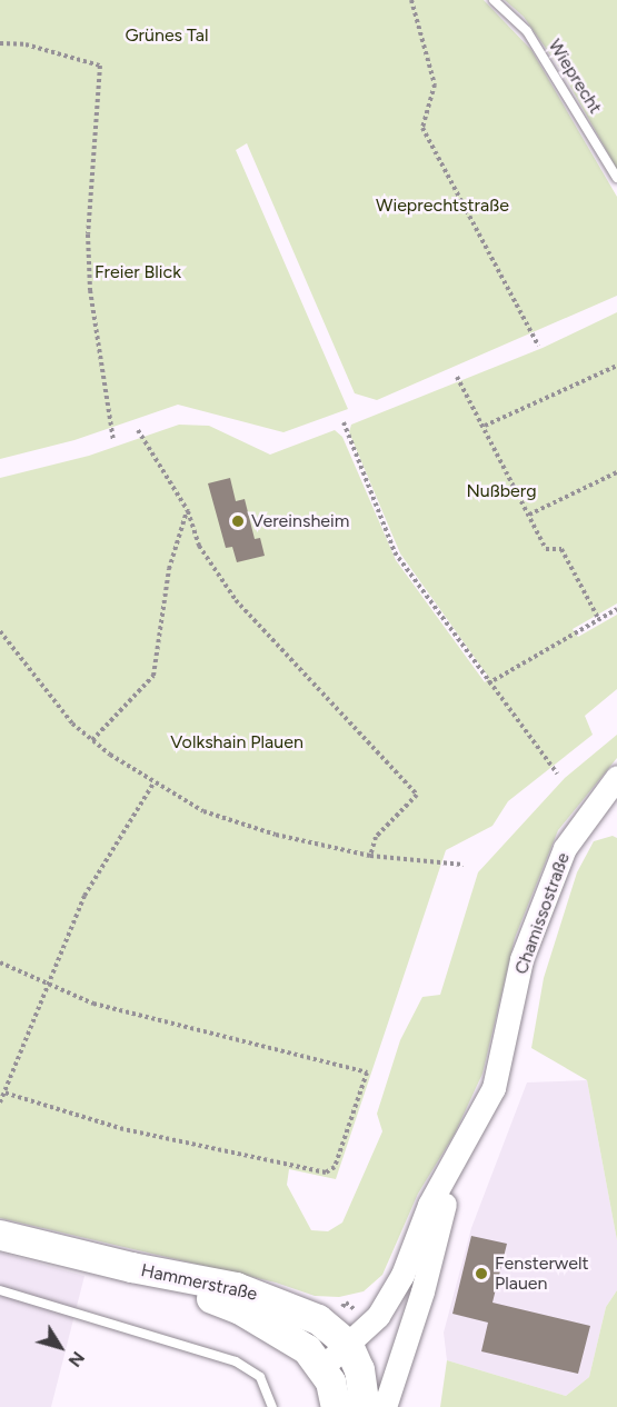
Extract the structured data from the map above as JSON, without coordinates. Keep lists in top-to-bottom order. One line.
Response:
{"streets":{"main road":["Hammerstraße"],"street":["Chamissostraße"],"lane":["Wieprecht"]},"crossings":[["Chamissostraße","Hammerstraße"]],"parks":["Grünes Tal","Wieprechtstraße","Freier Blick","Nußberg","Volkshain Plauen"],"places":["Vereinsheim","Fensterwelt Plauen"],"north":"bottom right"}
